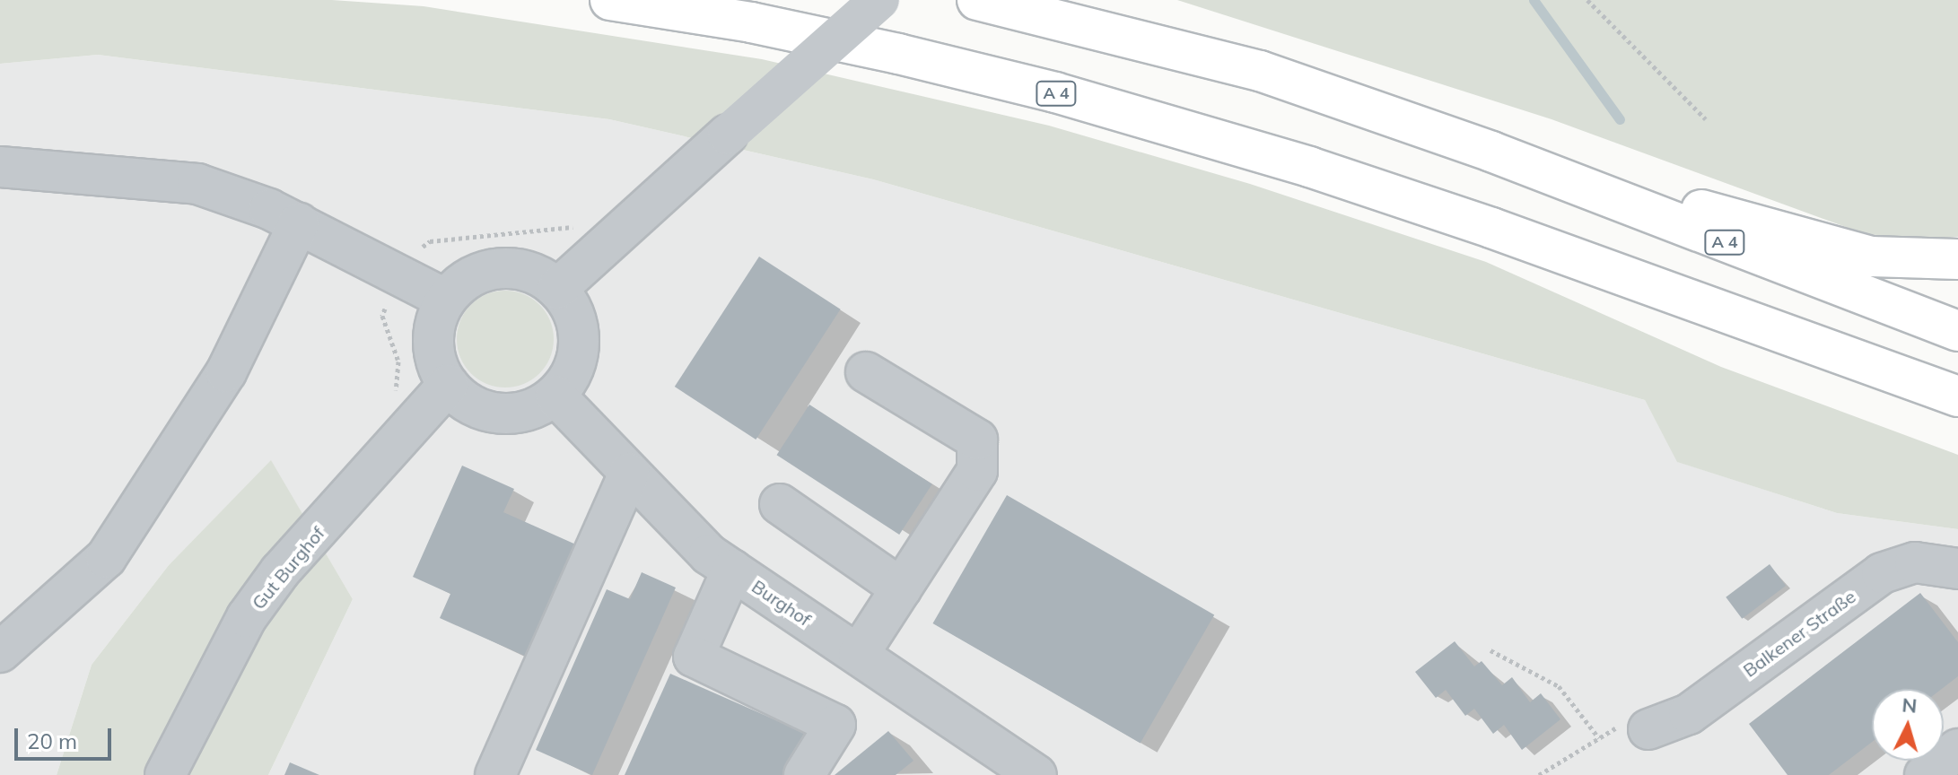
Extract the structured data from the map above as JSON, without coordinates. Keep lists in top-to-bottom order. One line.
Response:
{"streets":{"highway":["A 4"],"street":["Gut Burghof","Burghof","Balkener Straße"]},"crossings":[["Gut Burghof","Burghof"]],"scale_bar":"20 m","north":"top"}
